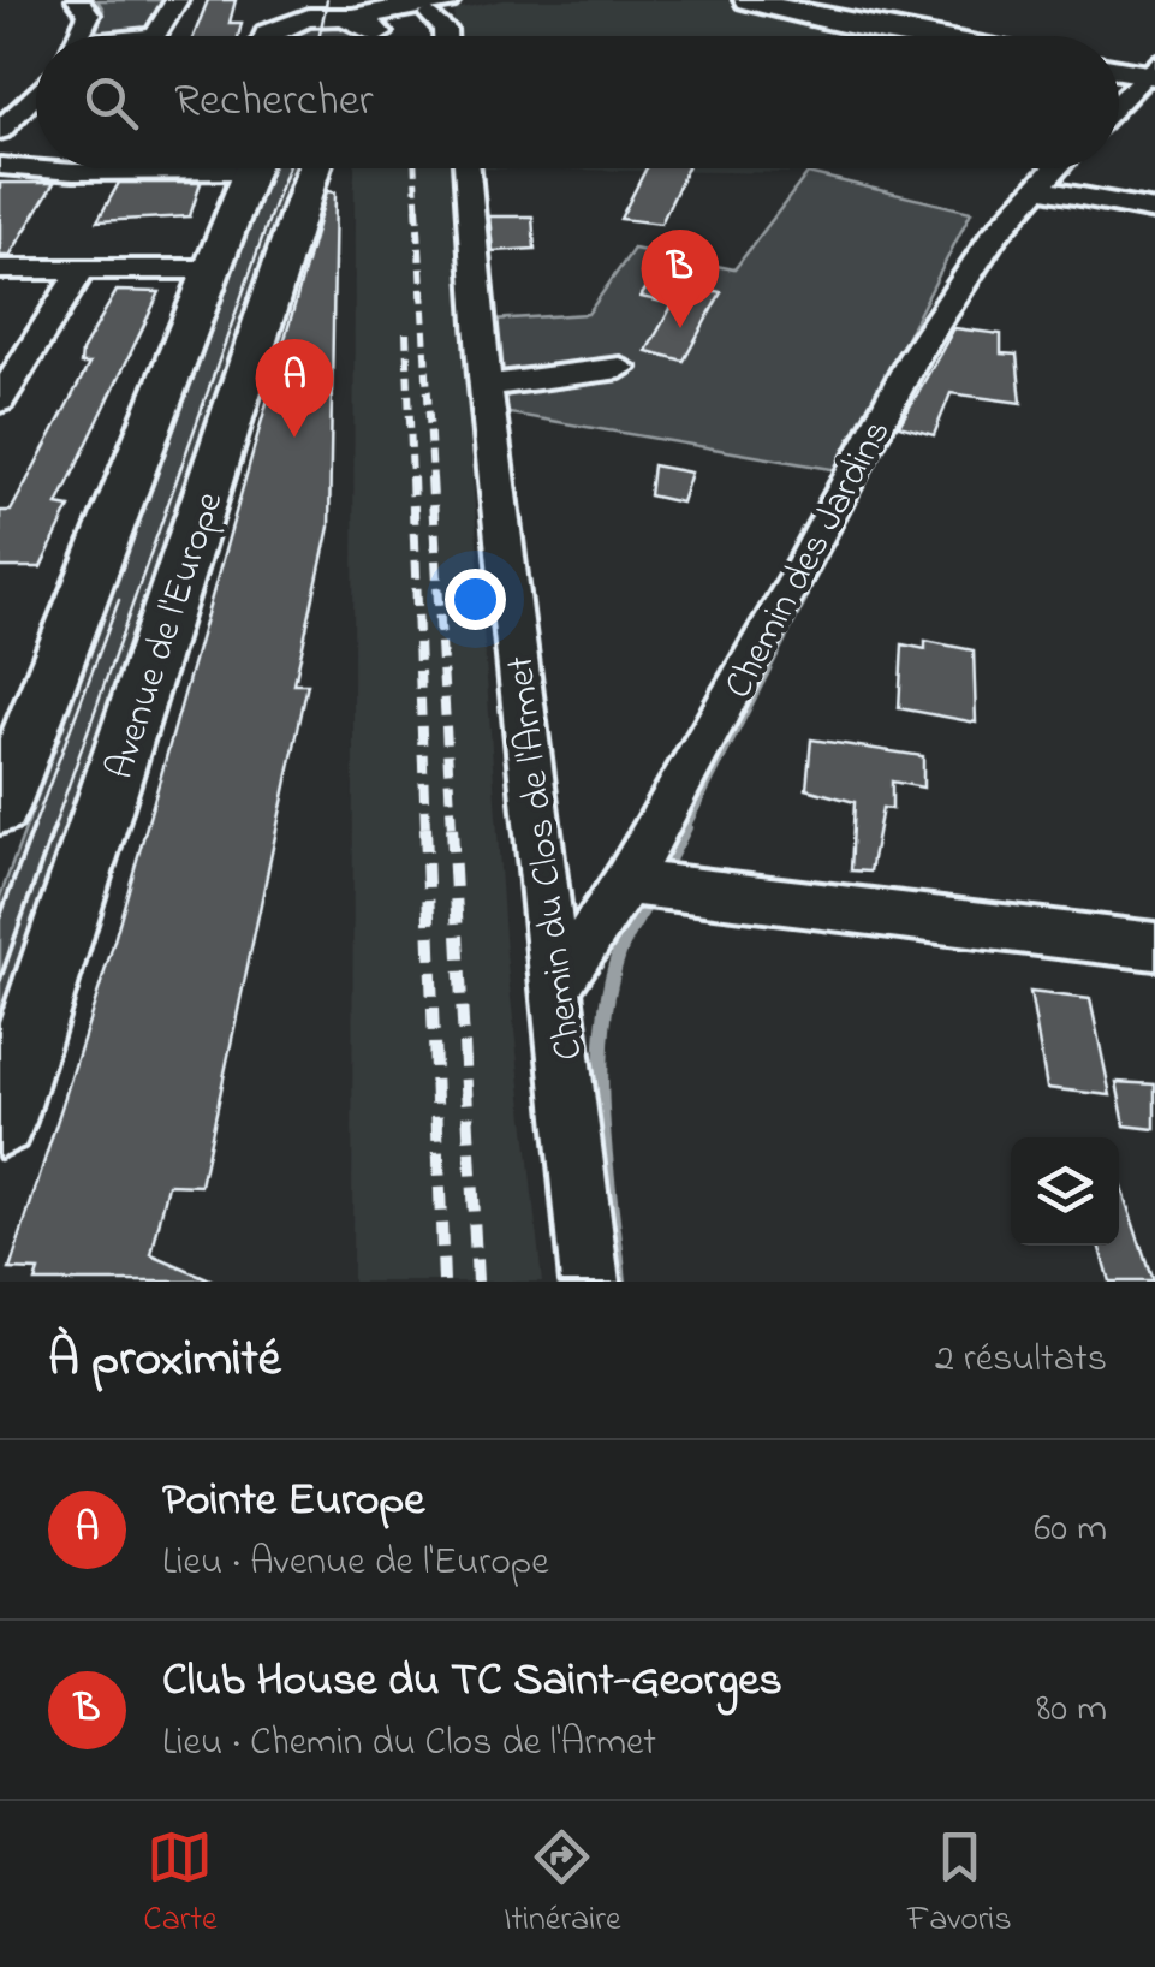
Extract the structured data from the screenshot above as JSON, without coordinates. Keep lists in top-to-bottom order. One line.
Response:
{"streets":{"main road":["Avenue de l'Europe"],"street":["Chemin des Jardins","Chemin du Clos de l'Armet"]},"crossings":[["Chemin des Jardins","Chemin du Clos de l'Armet"]],"page":{"search":"Rechercher","pins":["B","A"],"heading":["À proximité","2 résultats"],"list":[{"mark":"A","name":"Pointe Europe","note":"Lieu · Avenue de l'Europe","value":"60 m"},{"mark":"B","name":"Club House du TC Saint-Georges","note":"Lieu · Chemin du Clos de l'Armet","value":"80 m"}],"nav":["Carte","Itinéraire","Favoris"]}}
